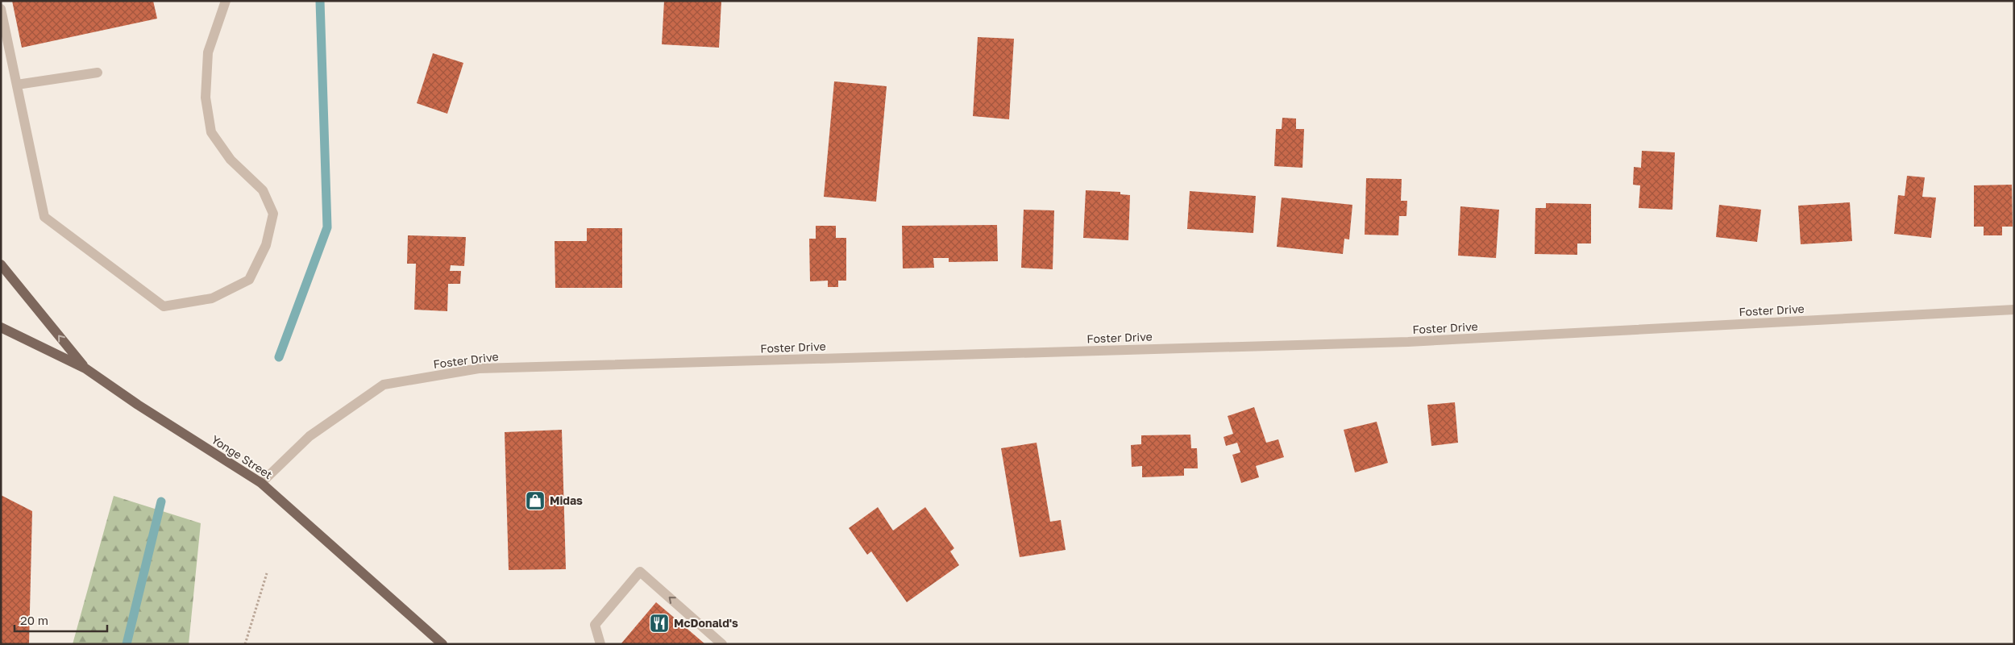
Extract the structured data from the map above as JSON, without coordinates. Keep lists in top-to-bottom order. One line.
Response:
{"streets":{"main road":["Yonge Street"],"street":["Foster Drive"]},"crossings":[["Foster Drive","Yonge Street"]],"places":{"shop":["Midas"],"restaurant":["McDonald's"]},"scale_bar":"20 m"}
